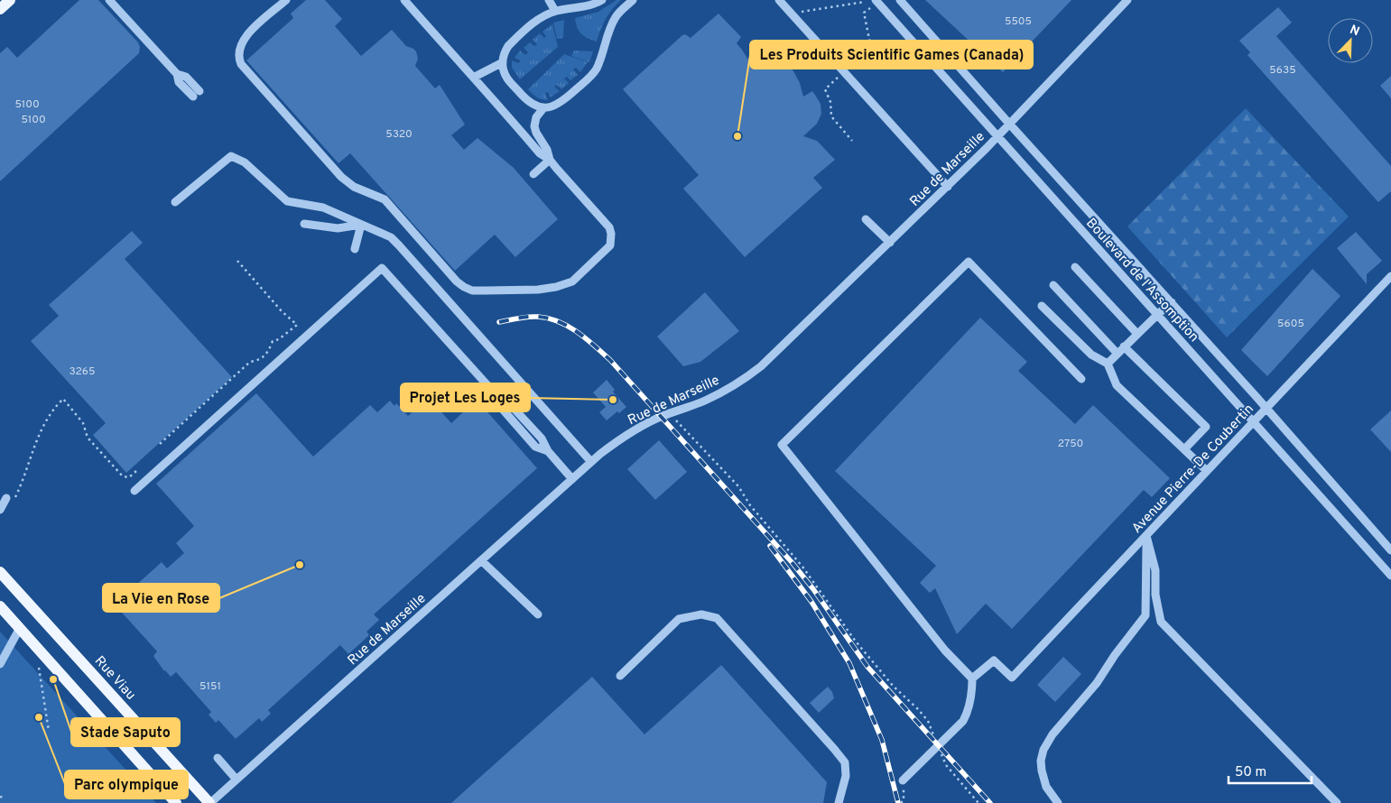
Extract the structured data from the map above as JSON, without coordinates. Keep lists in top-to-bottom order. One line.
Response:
{"streets":{"main road":["Rue Viau"],"street":["Rue de Marseille","Boulevard de l'Assomption","Avenue Pierre-De Coubertin"]},"crossings":[["Rue de Marseille","Boulevard de l'Assomption"],["Rue de Marseille","Rue Viau"],["Boulevard de l'Assomption","Avenue Pierre-De Coubertin"]],"places":["Les Produits Scientific Games (Canada)","Projet Les Loges","La Vie en Rose","Stade Saputo","Parc olympique"],"house_numbers":["5505","5635","5100","5100","5320","5605","3265","2750","5151"],"scale_bar":"50 m","north":"top right"}
